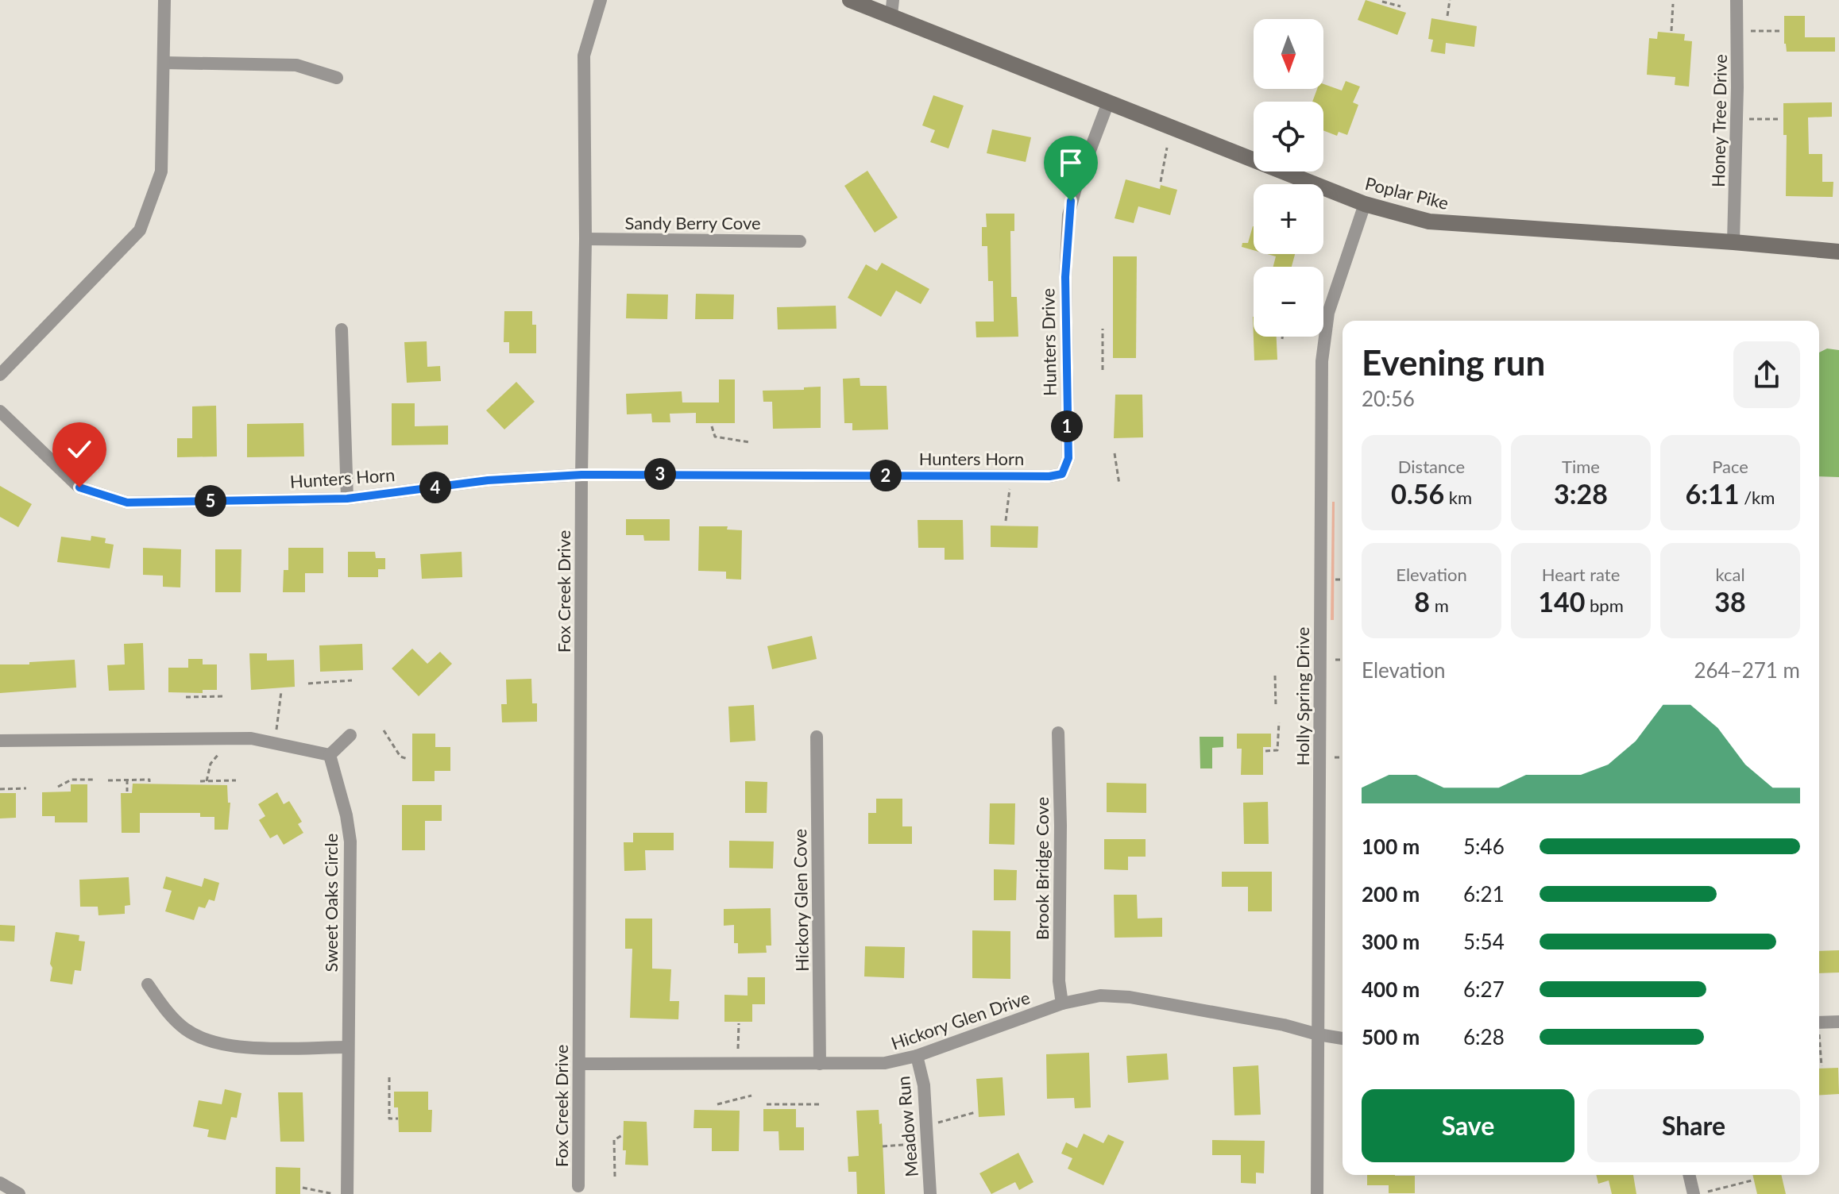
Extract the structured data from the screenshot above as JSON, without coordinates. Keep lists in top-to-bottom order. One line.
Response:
{"streets":{"main road":["Poplar Pike"],"street":["Honey Tree Drive","Sandy Berry Cove","Hunters Drive","Hunters Horn","Fox Creek Drive","Holly Spring Drive","Brook Bridge Cove","Hickory Glen Cove","Sweet Oaks Circle","Hickory Glen Drive","Meadow Run"]},"crossings":[["Honey Tree Drive","Poplar Pike"],["Poplar Pike","Hunters Drive"],["Poplar Pike","Holly Spring Drive"],["Sandy Berry Cove","Fox Creek Drive"],["Hunters Drive","Hunters Horn"],["Hunters Horn","Fox Creek Drive"],["Fox Creek Drive","Hickory Glen Drive"],["Holly Spring Drive","Hickory Glen Drive"],["Brook Bridge Cove","Hickory Glen Drive"],["Hickory Glen Cove","Hickory Glen Drive"],["Hickory Glen Drive","Meadow Run"]],"north":"bottom","page":{"map_buttons":["+","−"],"heading":["Evening run","20:56"],"pins":["1","3","2","4","5"],"stats":[["Distance","0.56 km"],["Time","3:28"],["Pace","6:11 /km"],["Elevation","8 m"],["Heart rate","140 bpm"],["kcal","38"]],"chart":["Elevation","264–271 m"],"list":[{"name":"100 m","note":"5:46"},{"name":"200 m","note":"6:21"},{"name":"300 m","note":"5:54"},{"name":"400 m","note":"6:27"},{"name":"500 m","note":"6:28"}],"buttons":["Save","Share"]}}
